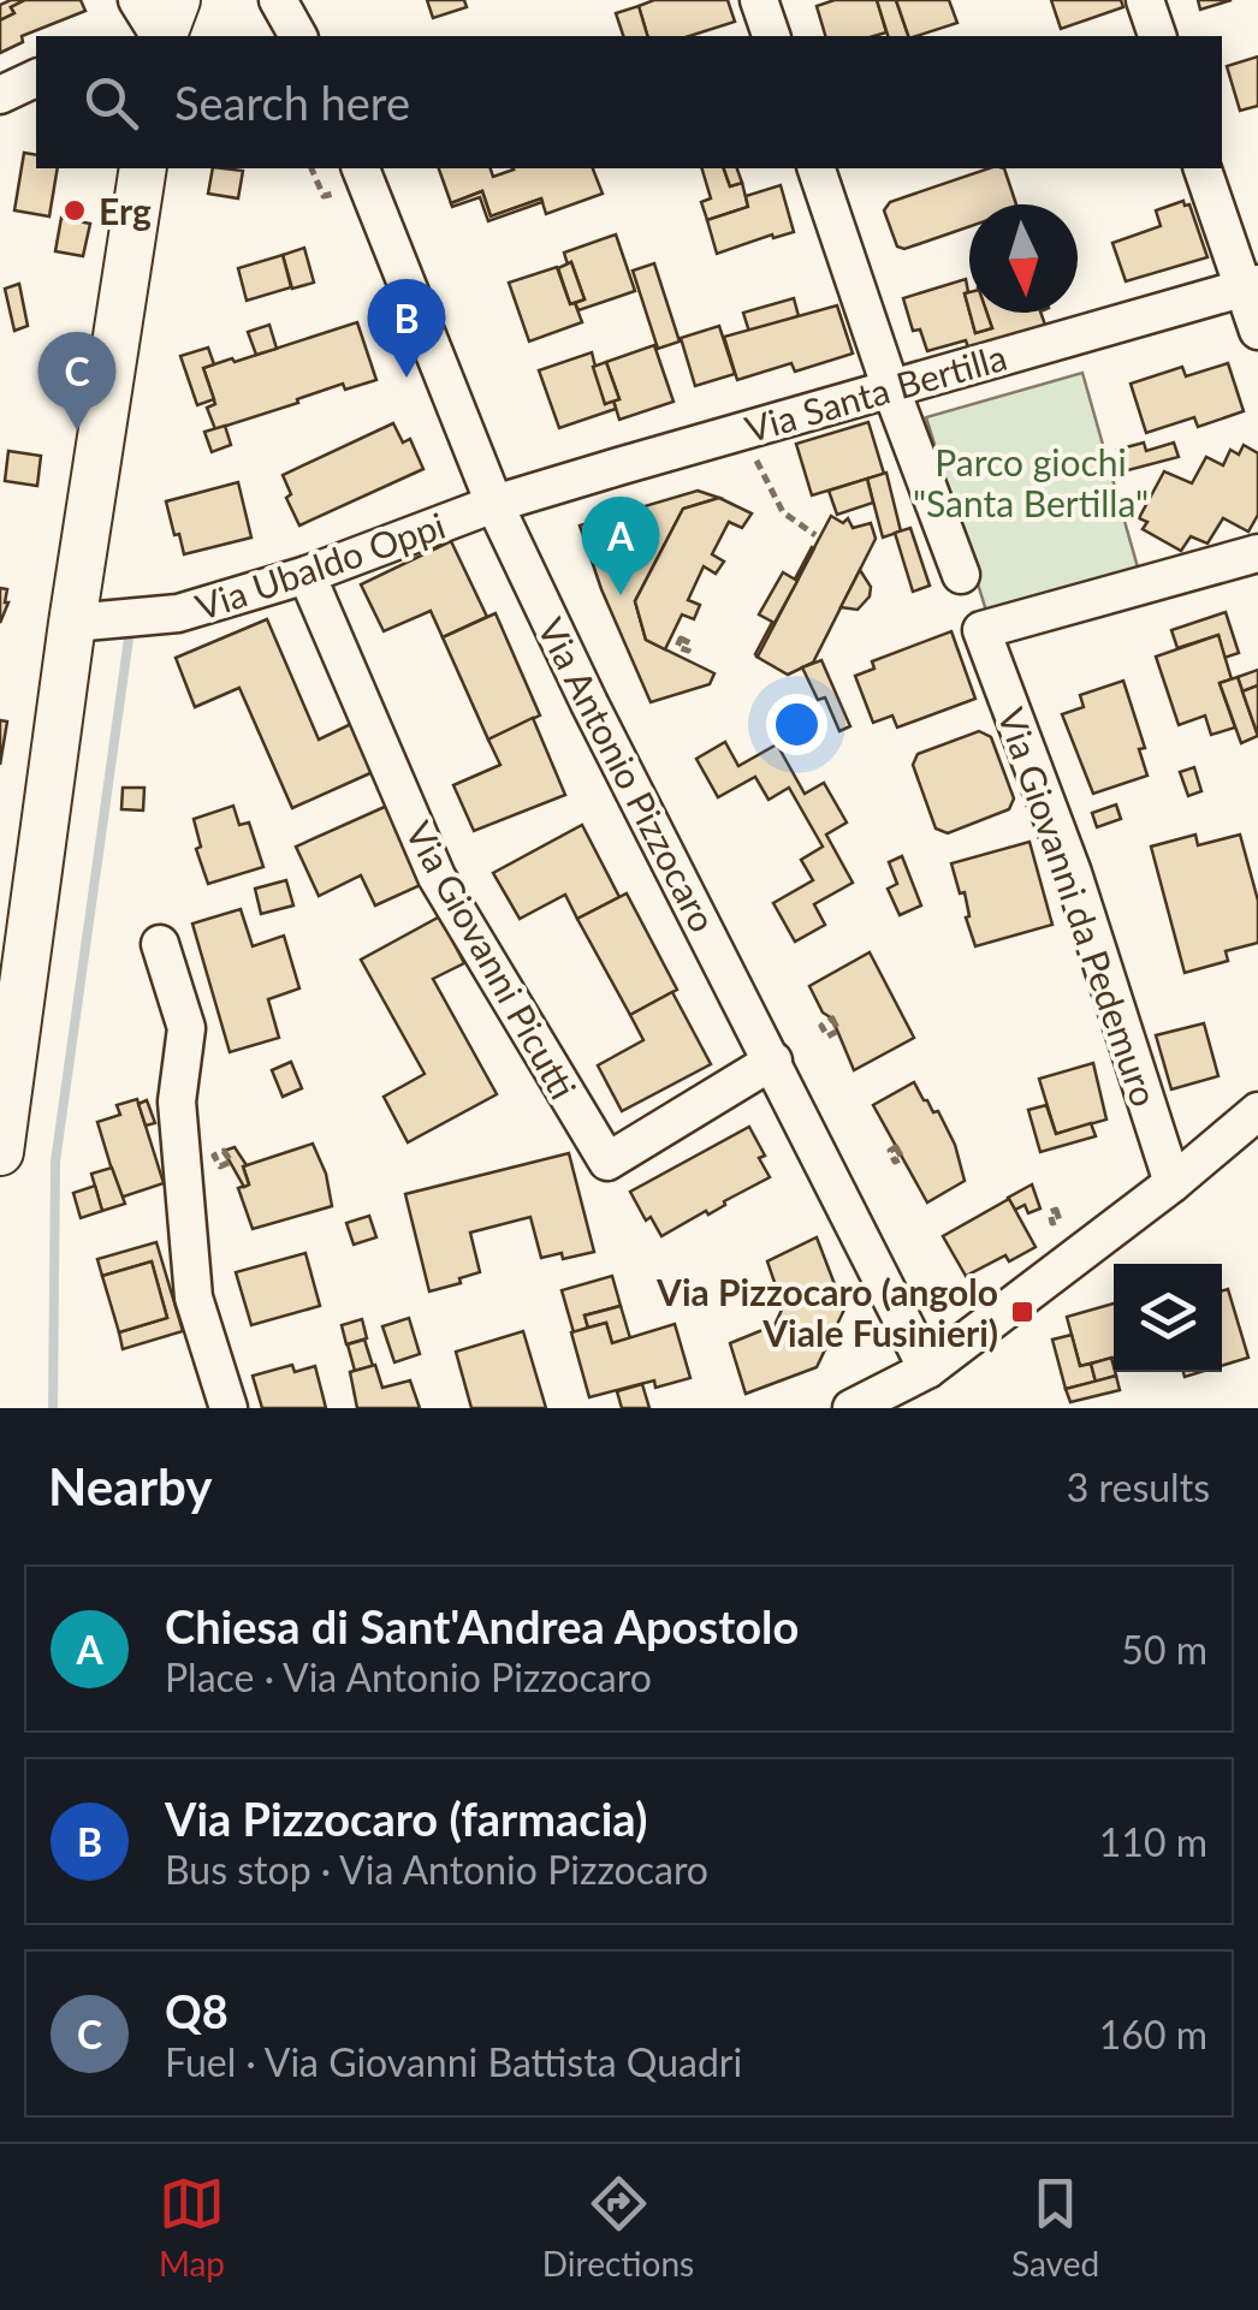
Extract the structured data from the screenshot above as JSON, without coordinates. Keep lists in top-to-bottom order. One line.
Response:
{"streets":{"street":["Via Santa Bertilla","Via Ubaldo Oppi","Via Antonio Pizzocaro","Via Giovanni da Pedemuro","Via Giovanni Picutti"]},"crossings":[["Via Santa Bertilla","Via Ubaldo Oppi"],["Via Santa Bertilla","Via Antonio Pizzocaro"],["Via Ubaldo Oppi","Via Antonio Pizzocaro"],["Via Ubaldo Oppi","Via Giovanni Picutti"],["Via Antonio Pizzocaro","Via Giovanni Picutti"]],"parks":["Parco giochi \"Santa Bertilla\""],"places":{"other":["Erg"],"transit":["Via Pizzocaro (angolo Viale Fusinieri)"]},"north":"bottom","page":{"search":"Search here","pins":["B","C","A"],"heading":["Nearby","3 results"],"list":[{"mark":"A","name":"Chiesa di Sant'Andrea Apostolo","note":"Place · Via Antonio Pizzocaro","value":"50 m"},{"mark":"B","name":"Via Pizzocaro (farmacia)","note":"Bus stop · Via Antonio Pizzocaro","value":"110 m"},{"mark":"C","name":"Q8","note":"Fuel · Via Giovanni Battista Quadri","value":"160 m"}],"nav":["Map","Directions","Saved"]}}
